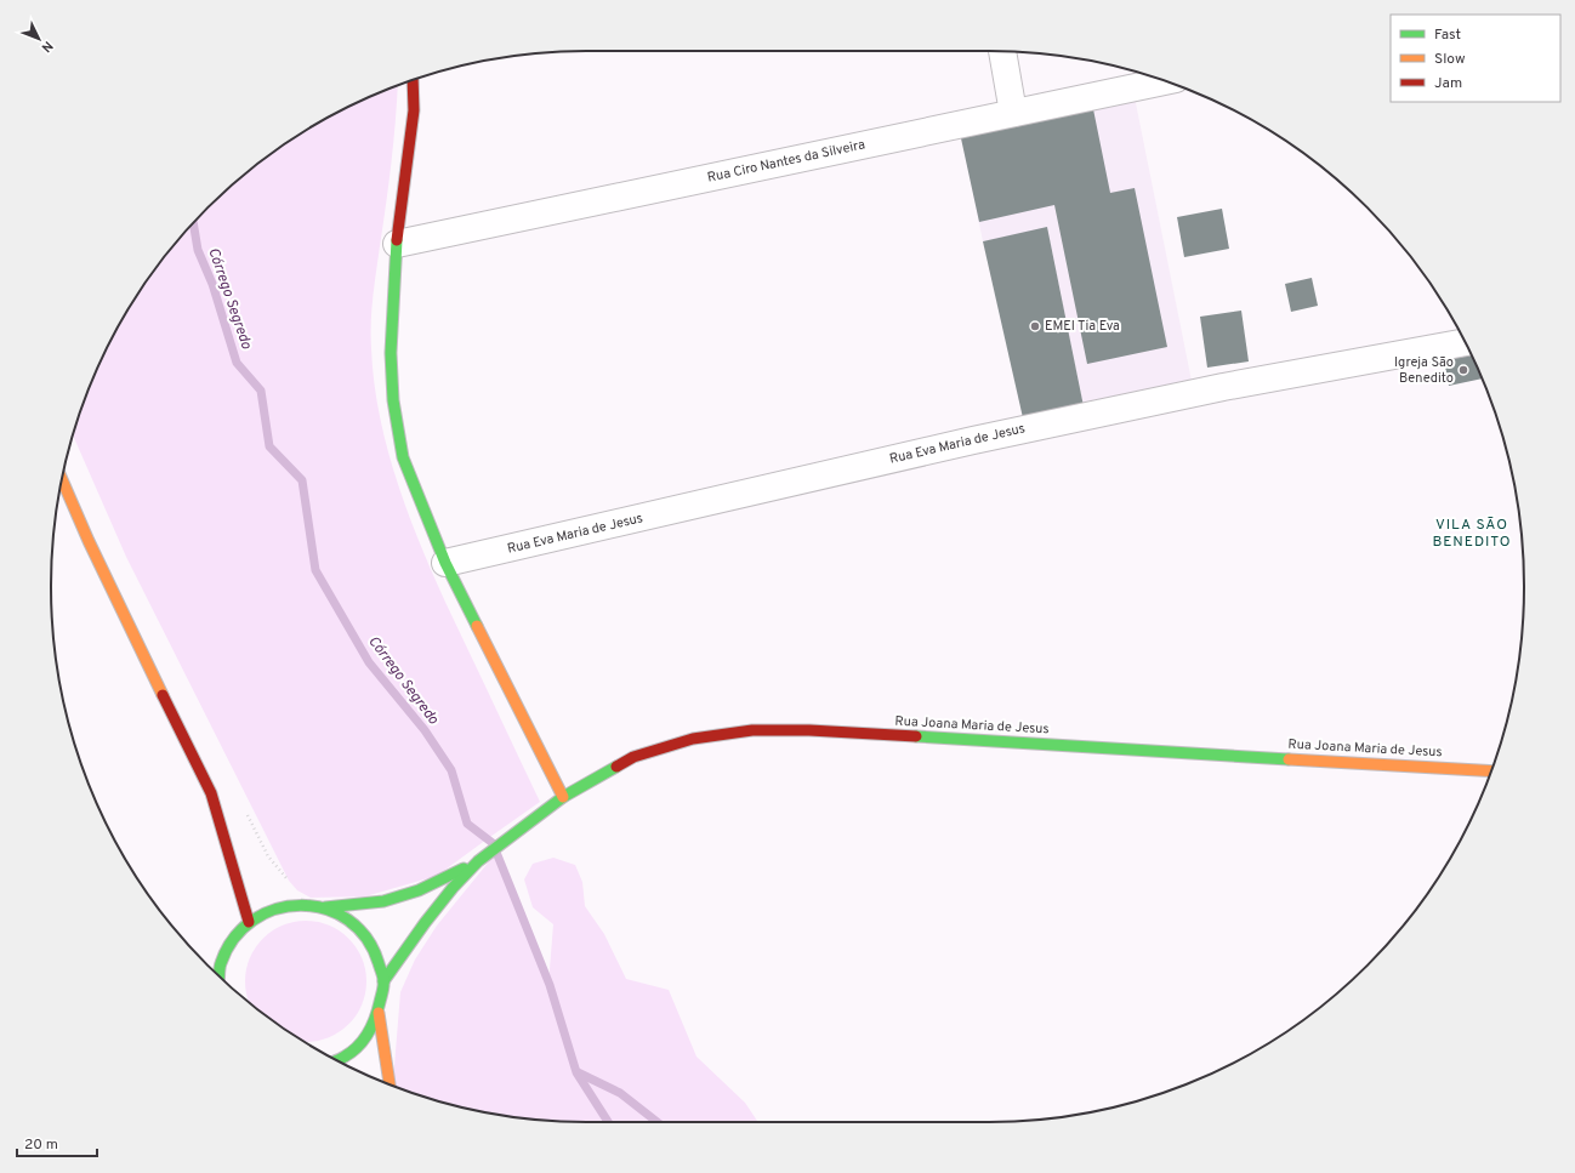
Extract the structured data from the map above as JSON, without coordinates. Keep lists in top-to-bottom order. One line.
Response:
{"streets":{"main road":["Rua Joana Maria de Jesus"],"street":["Rua Ciro Nantes da Silveira","Rua Eva Maria de Jesus"]},"districts":["VILA SÃO BENEDITO"],"water":["Córrego Segredo"],"places":["EMEI Tia Eva","Igreja São Benedito"],"legend":["Fast","Slow","Jam"],"scale_bar":"20 m","north":"bottom right"}
